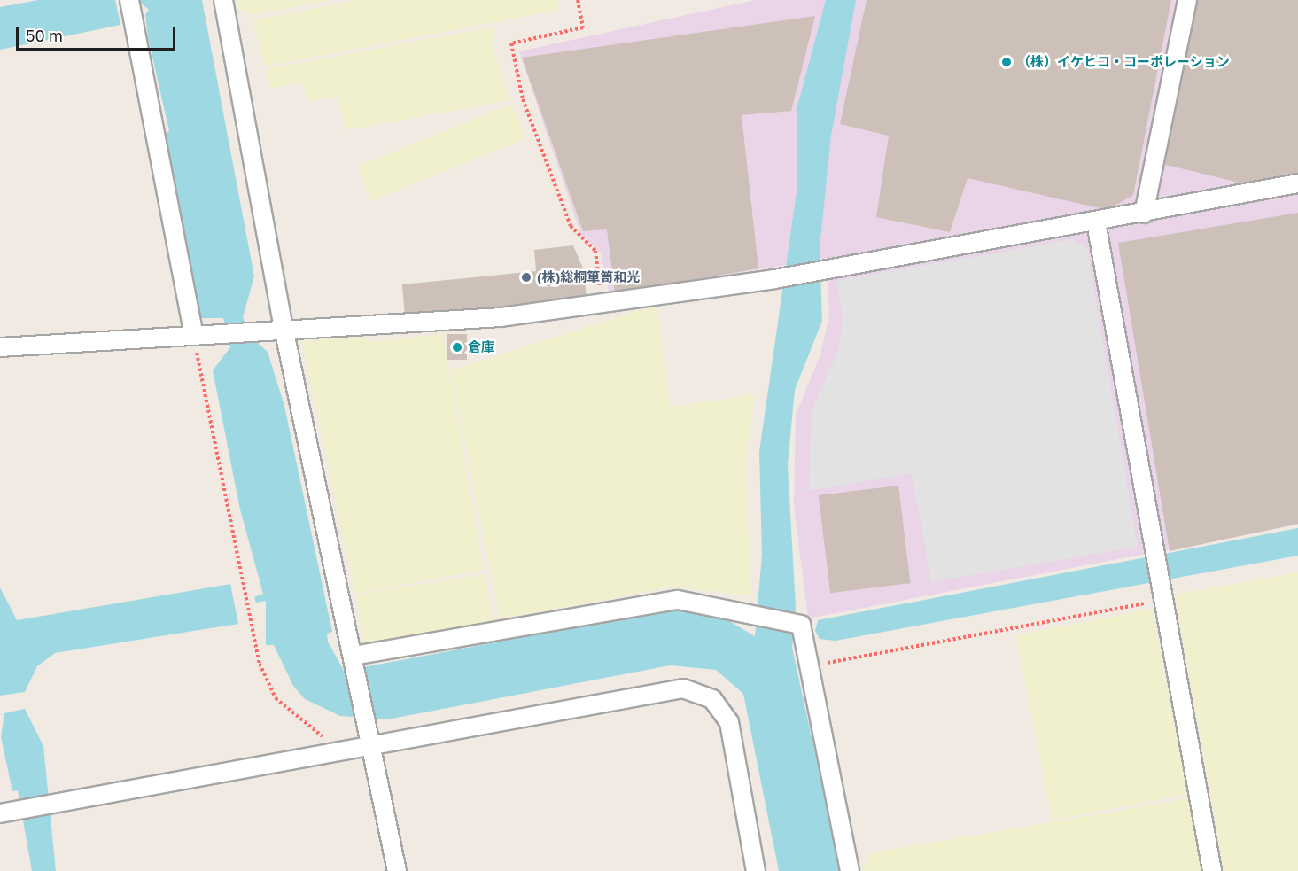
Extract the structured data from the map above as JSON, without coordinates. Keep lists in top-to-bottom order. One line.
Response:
{"places":["（株）イケヒコ・コーポレーション","(株)総桐箪笥和光","倉庫"],"scale_bar":"50 m"}
